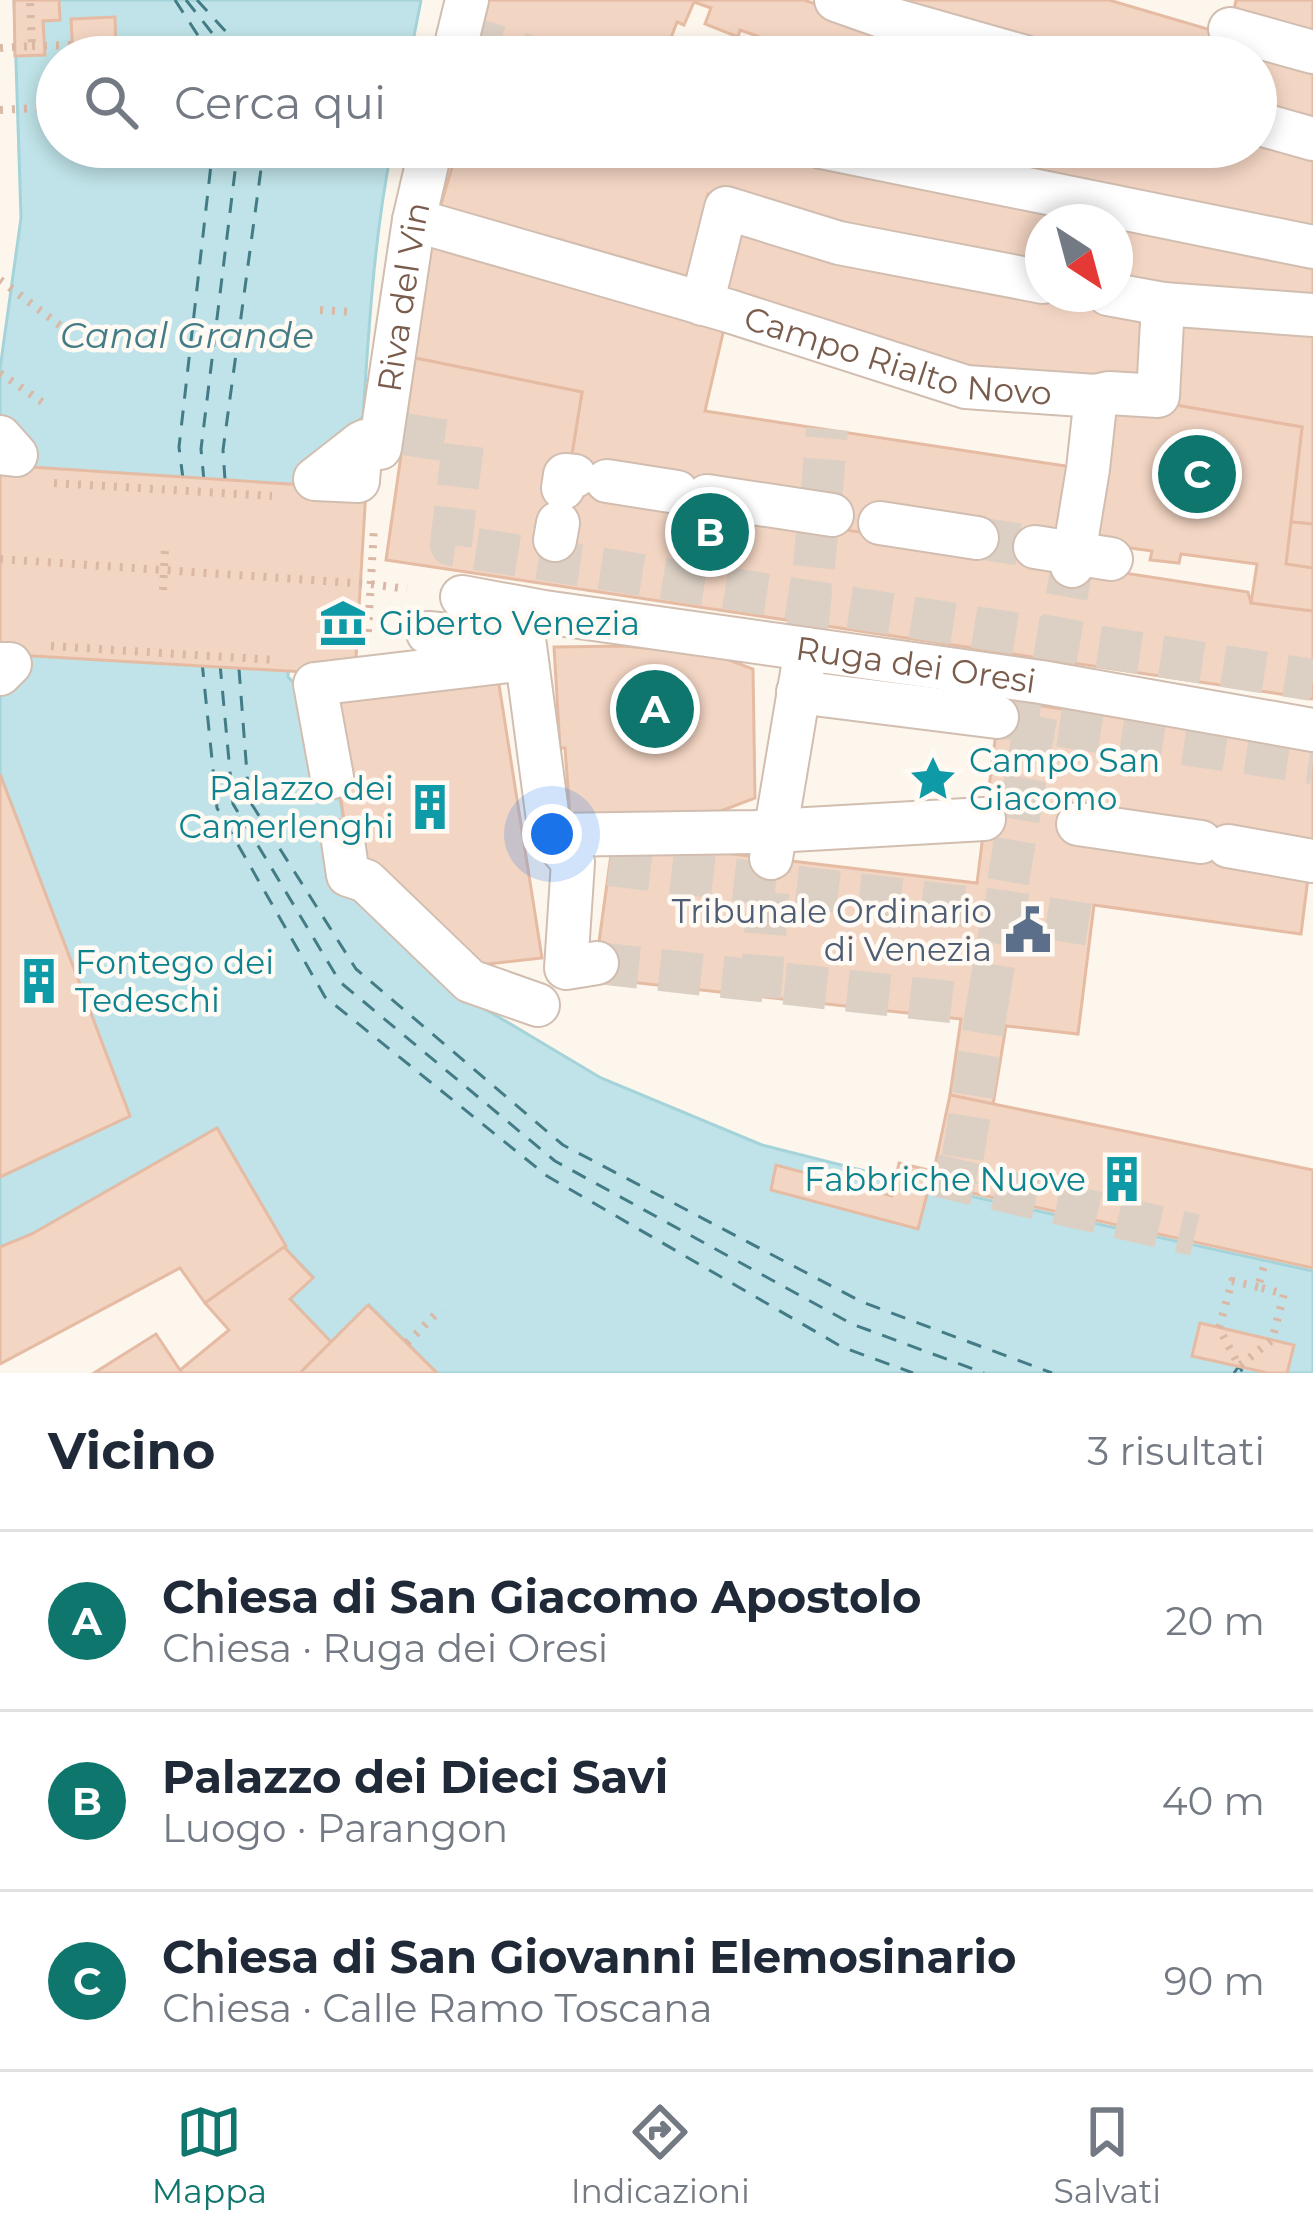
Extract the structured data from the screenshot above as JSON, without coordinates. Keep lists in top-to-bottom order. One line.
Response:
{"streets":{"street":["Riva del Vin","Campo Rialto Novo","Ruga dei Oresi"]},"crossings":[["Riva del Vin","Campo Rialto Novo"]],"water":["Canal Grande"],"places":{"museum":["Giberto Venezia"],"place":["Campo San Giacomo"],"building":["Palazzo dei Camerlenghi","Fontego dei Tedeschi","Fabbriche Nuove"],"public building":["Tribunale Ordinario di Venezia"]},"north":"bottom right","page":{"search":"Cerca qui","pins":["C","B","A"],"heading":["Vicino","3 risultati"],"list":[{"mark":"A","name":"Chiesa di San Giacomo Apostolo","note":"Chiesa · Ruga dei Oresi","value":"20 m"},{"mark":"B","name":"Palazzo dei Dieci Savi","note":"Luogo · Parangon","value":"40 m"},{"mark":"C","name":"Chiesa di San Giovanni Elemosinario","note":"Chiesa · Calle Ramo Toscana","value":"90 m"}],"nav":["Mappa","Indicazioni","Salvati"]}}
